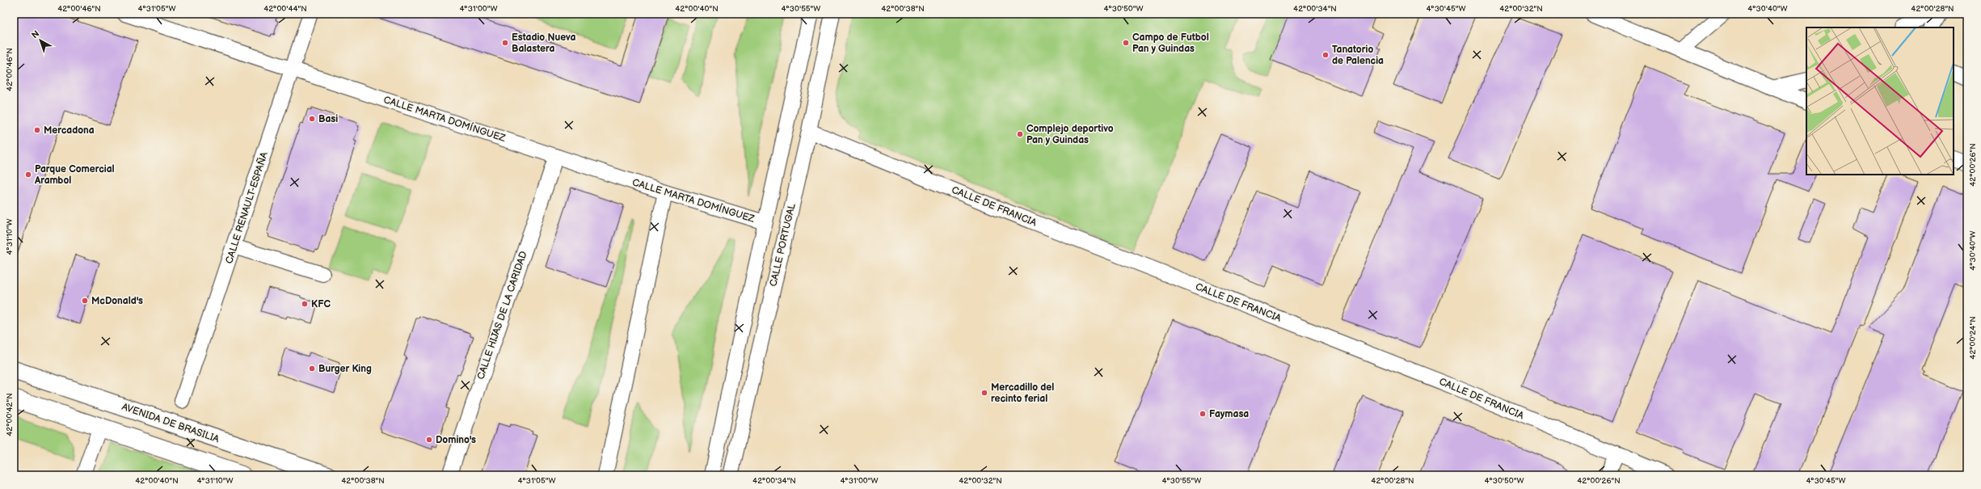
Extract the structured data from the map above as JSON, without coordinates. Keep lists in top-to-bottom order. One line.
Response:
{"streets":{"main road":["AVENIDA DE BRASILIA"],"street":["CALLE MARTA DOMÍNGUEZ","CALLE DE FRANCIA","CALLE RENAULT-ESPAÑA","CALLE PORTUGAL","CALLE HIJAS DE LA CARIDAD"]},"crossings":[["CALLE MARTA DOMÍNGUEZ","CALLE RENAULT-ESPAÑA"],["CALLE MARTA DOMÍNGUEZ","CALLE HIJAS DE LA CARIDAD"],["CALLE DE FRANCIA","CALLE PORTUGAL"]],"places":["Estadio Nueva Balastera","Campo de Futbol Pan y Guindas","Tanatorio de Palencia","Basi","Mercadona","Complejo deportivo Pan y Guindas","Parque Comercial Arambol","McDonald's","KFC","Burger King","Mercadillo del recinto ferial","Faymasa","Domino's"],"north":"top left","coordinates":["42°00'46\"N","4°31'05\"W","42°00'44\"N","4°31'00\"W","42°00'40\"N","4°30'55\"W","42°00'38\"N","4°30'50\"W","42°00'34\"N","4°30'45\"W","42°00'32\"N","4°30'40\"W","42°00'28\"N","42°00'26\"N","4°31'10\"W","42°00'24\"N","42°00'42\"N"]}
